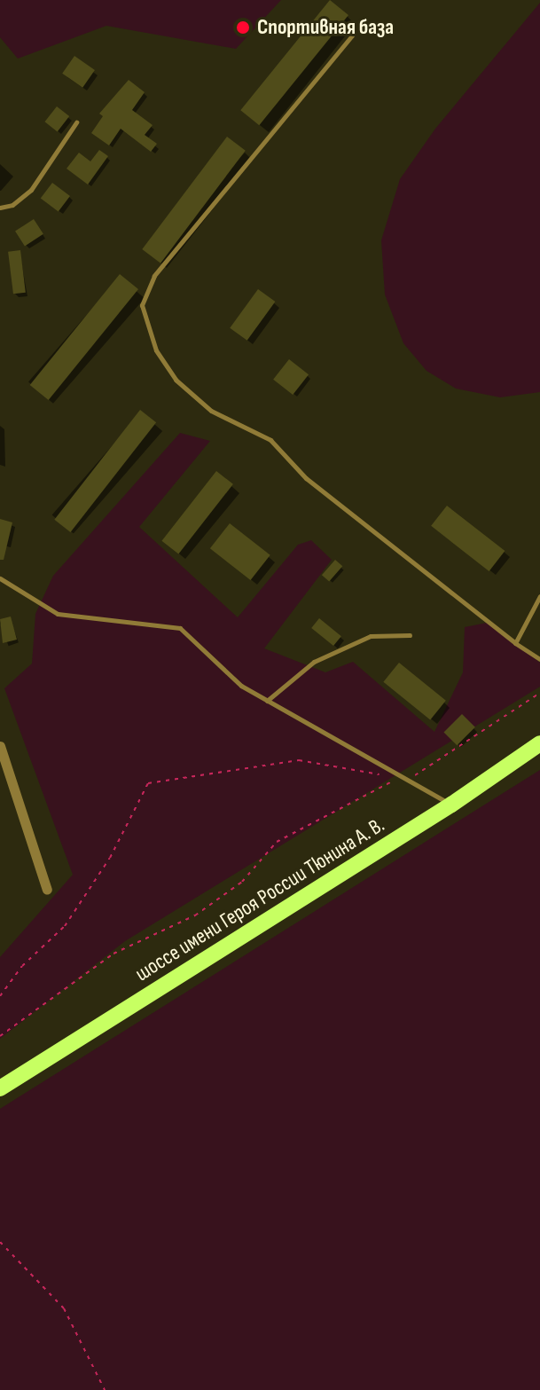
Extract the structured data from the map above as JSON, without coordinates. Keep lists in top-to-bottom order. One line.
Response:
{"streets":{"main road":["шоссе имени Героя России Тюнина А. В."]},"places":["Спортивная база"]}
